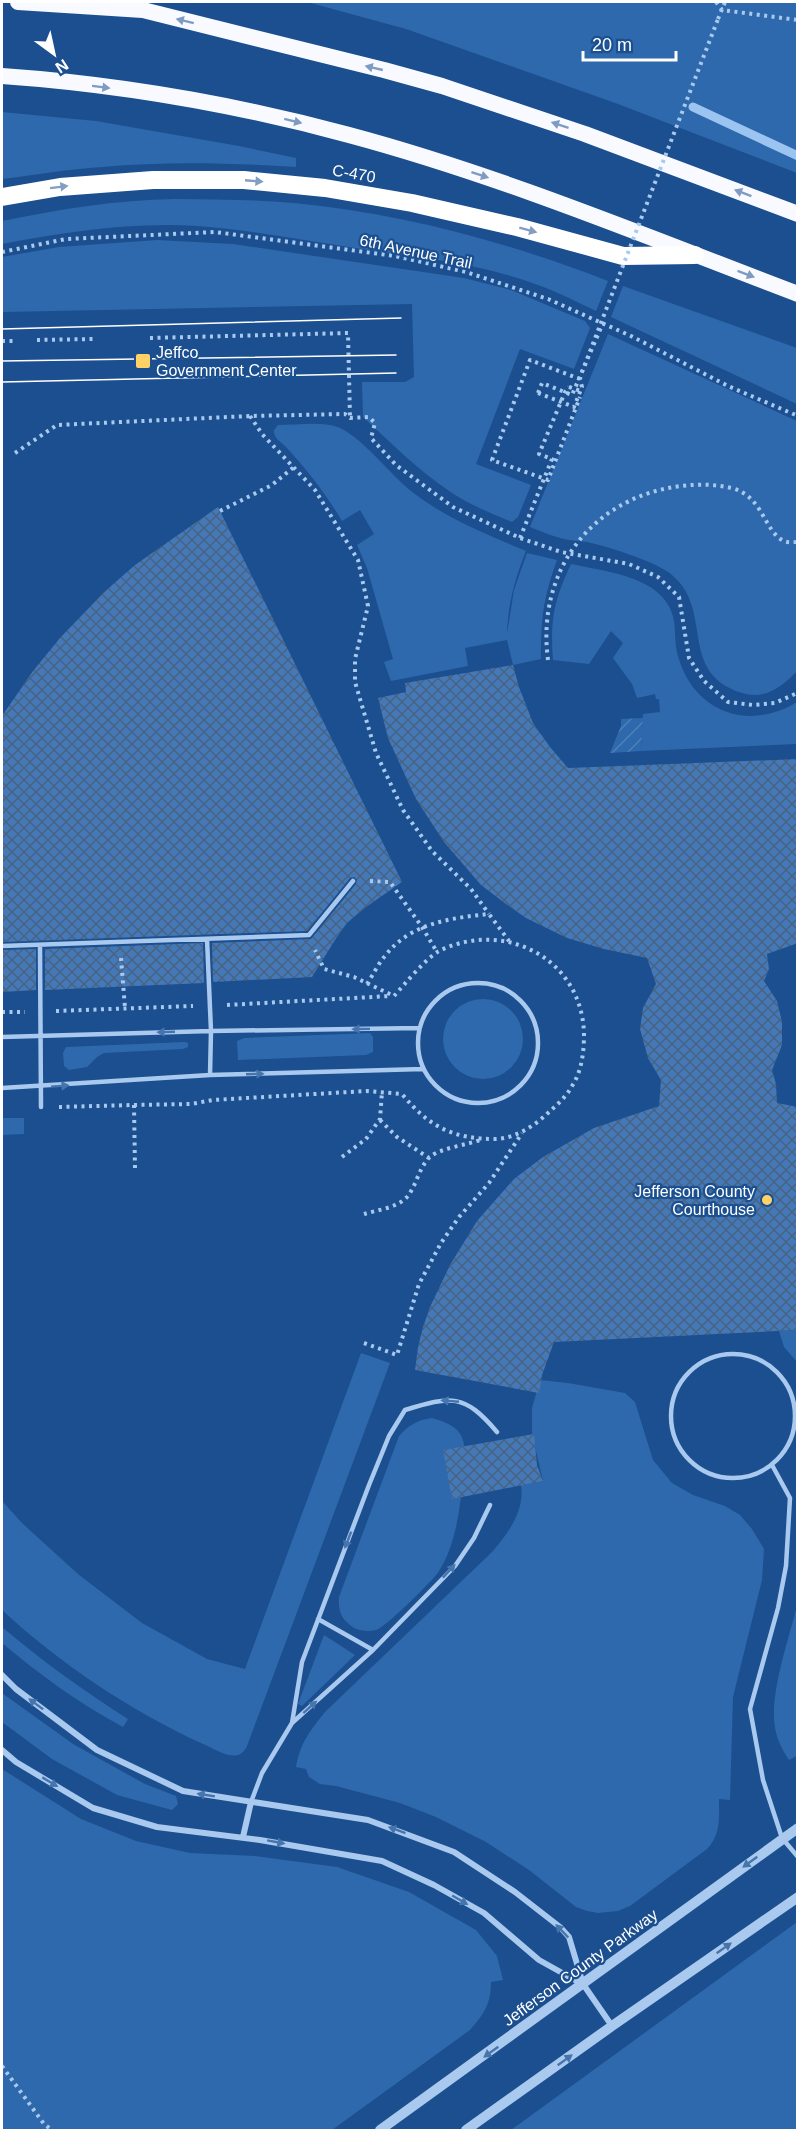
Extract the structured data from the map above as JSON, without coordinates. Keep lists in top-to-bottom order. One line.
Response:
{"streets":{"highway":["C-470"],"street":["Jefferson County Parkway"],"path":["6th Avenue Trail"]},"places":{"transit":["Jeffco Government Center"],"other":["Jefferson County Courthouse"]},"scale_bar":"20 m","north":"bottom right"}
